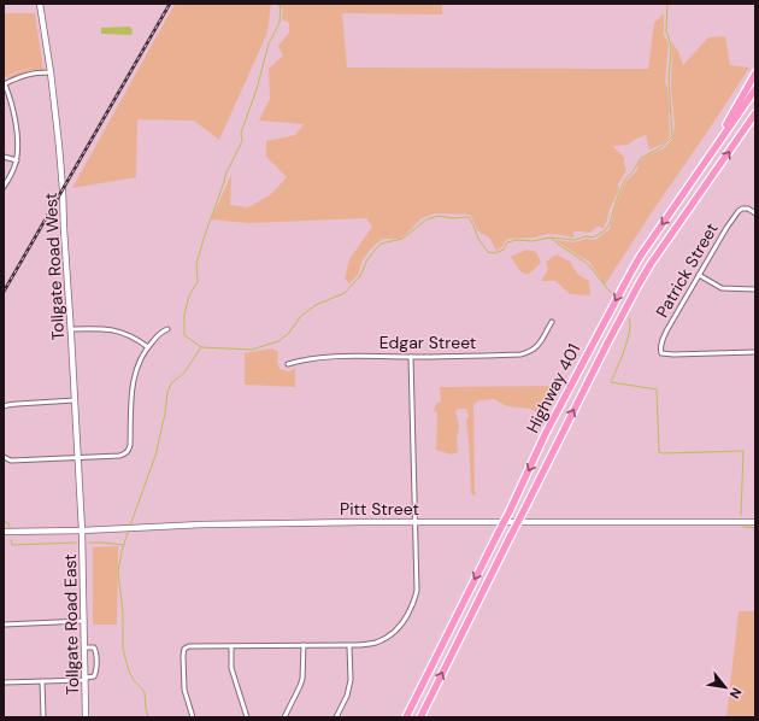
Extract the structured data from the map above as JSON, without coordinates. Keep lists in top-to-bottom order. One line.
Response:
{"streets":{"highway":["Highway 401"],"street":["Tollgate Road West","Patrick Street","Edgar Street","Pitt Street","Tollgate Road East"]},"crossings":[["Tollgate Road West","Pitt Street"],["Tollgate Road West","Tollgate Road East"],["Pitt Street","Tollgate Road East"]],"north":"bottom right"}
